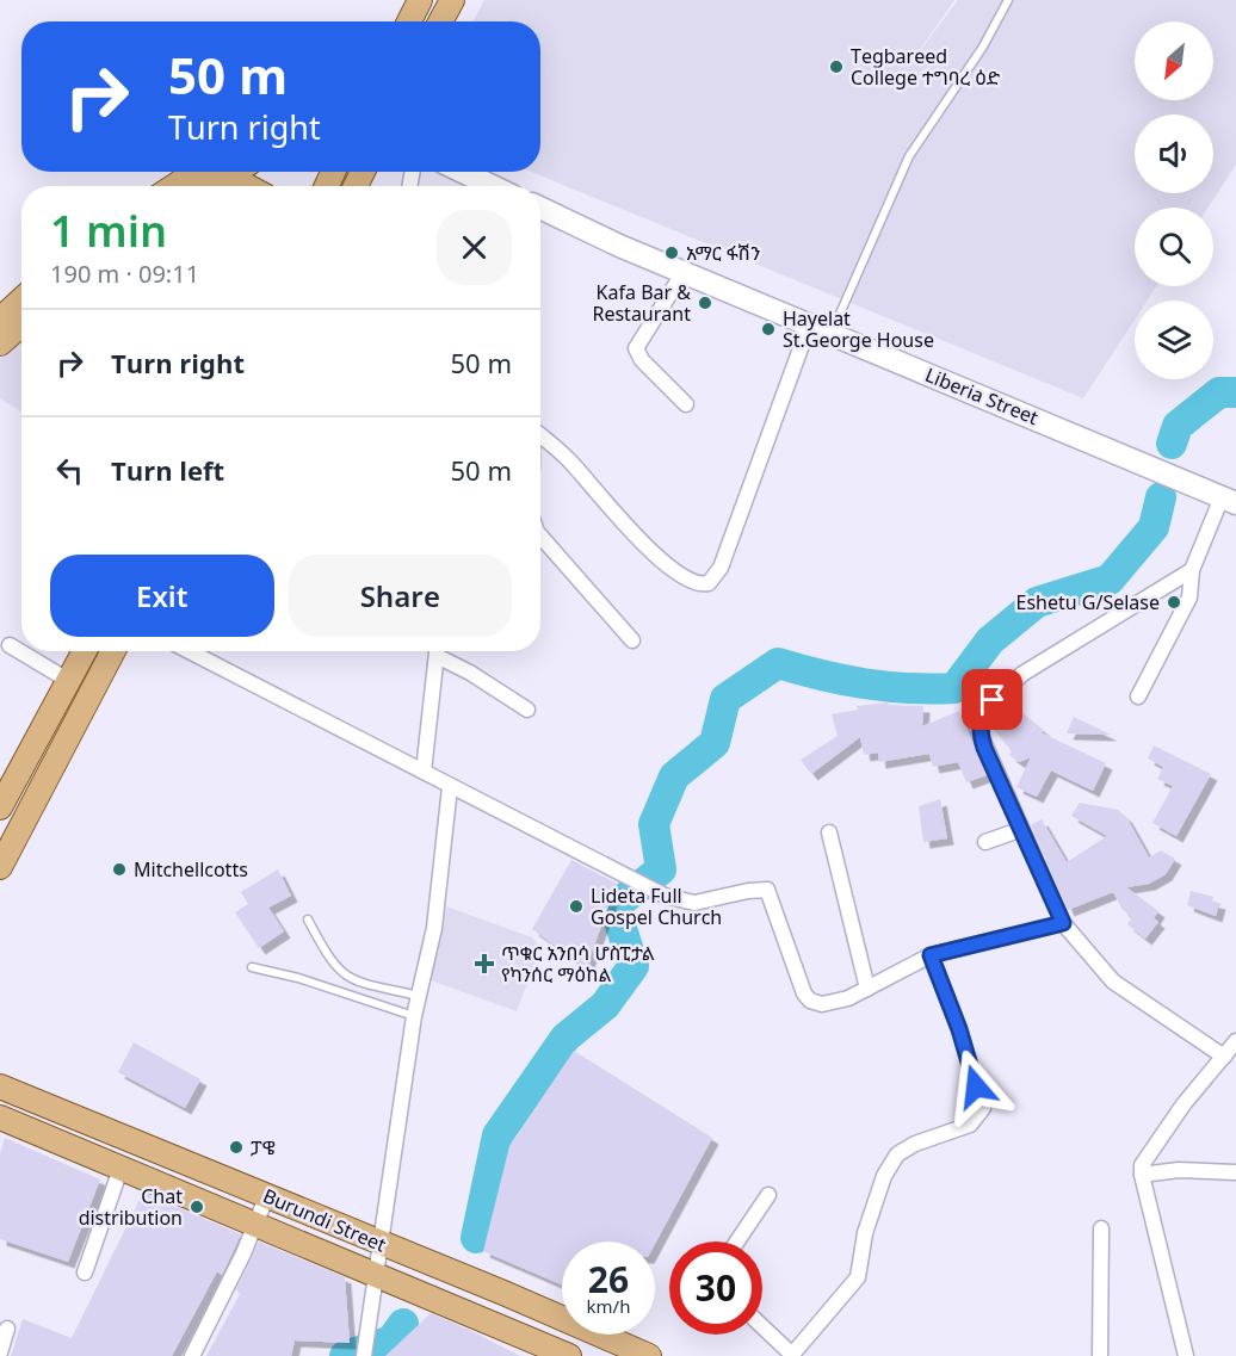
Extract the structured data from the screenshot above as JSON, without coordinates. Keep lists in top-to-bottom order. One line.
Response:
{"streets":{"main road":["Burundi Street"],"street":["Liberia Street"]},"places":{"other":["Tegbareed College ተግባረ ዕድ","አማር ፋሽን","Kafa Bar & Restaurant","Hayelat St.George House","Eshetu G/Selase","Mitchellcotts","Lideta Full Gospel Church","ፓዌ","Chat distribution"],"health":["ጥቁር አንበሳ ሆስፒታል የካንሰር ማዕከል"]},"north":"bottom left","page":{"turn":["50 m","Turn right"],"heading":["1 min","190 m · 09:11"],"list":[{"name":"Turn right","value":"50 m"},{"name":"Turn left","value":"50 m"}],"buttons":["Exit","Share"],"speed":"26 km/h","limit":"30"}}
